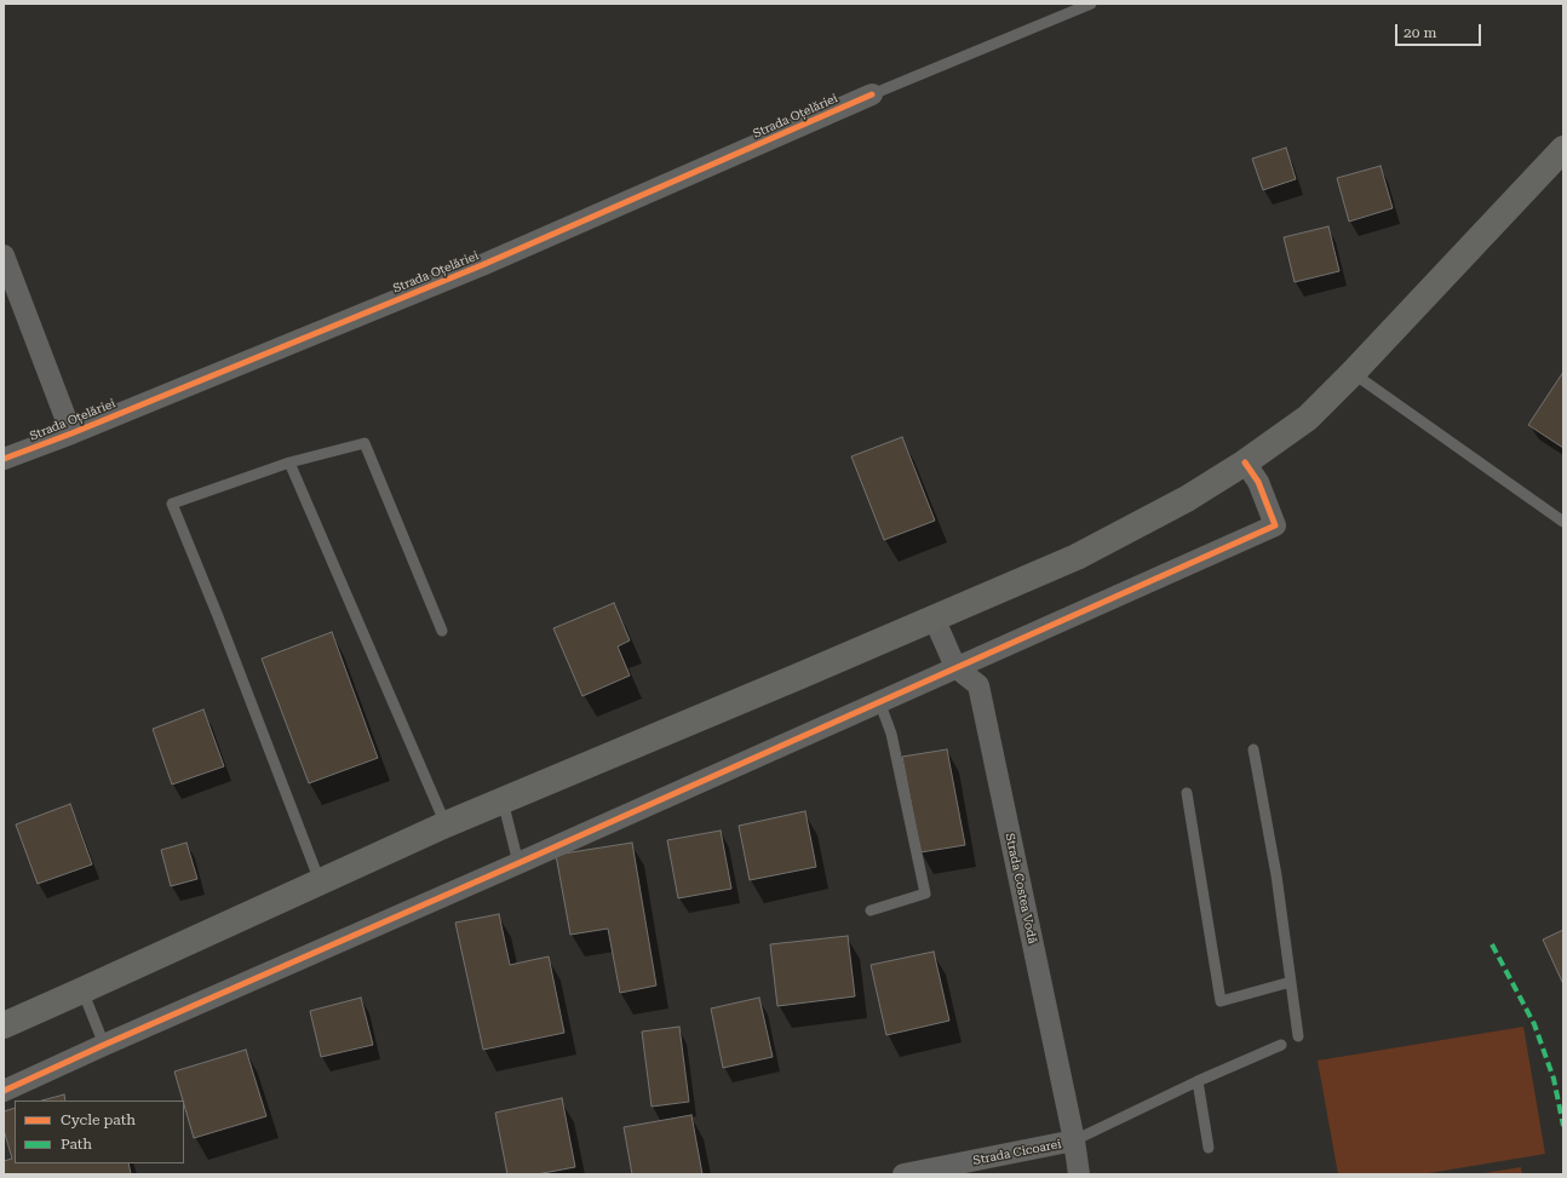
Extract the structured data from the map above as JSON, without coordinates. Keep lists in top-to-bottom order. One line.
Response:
{"streets":{"street":["Strada Oțelăriei","Strada Costea Vodă","Strada Cicoarei"]},"crossings":[["Strada Costea Vodă","Strada Cicoarei"]],"legend":["Cycle path","Path"],"scale_bar":"20 m"}
